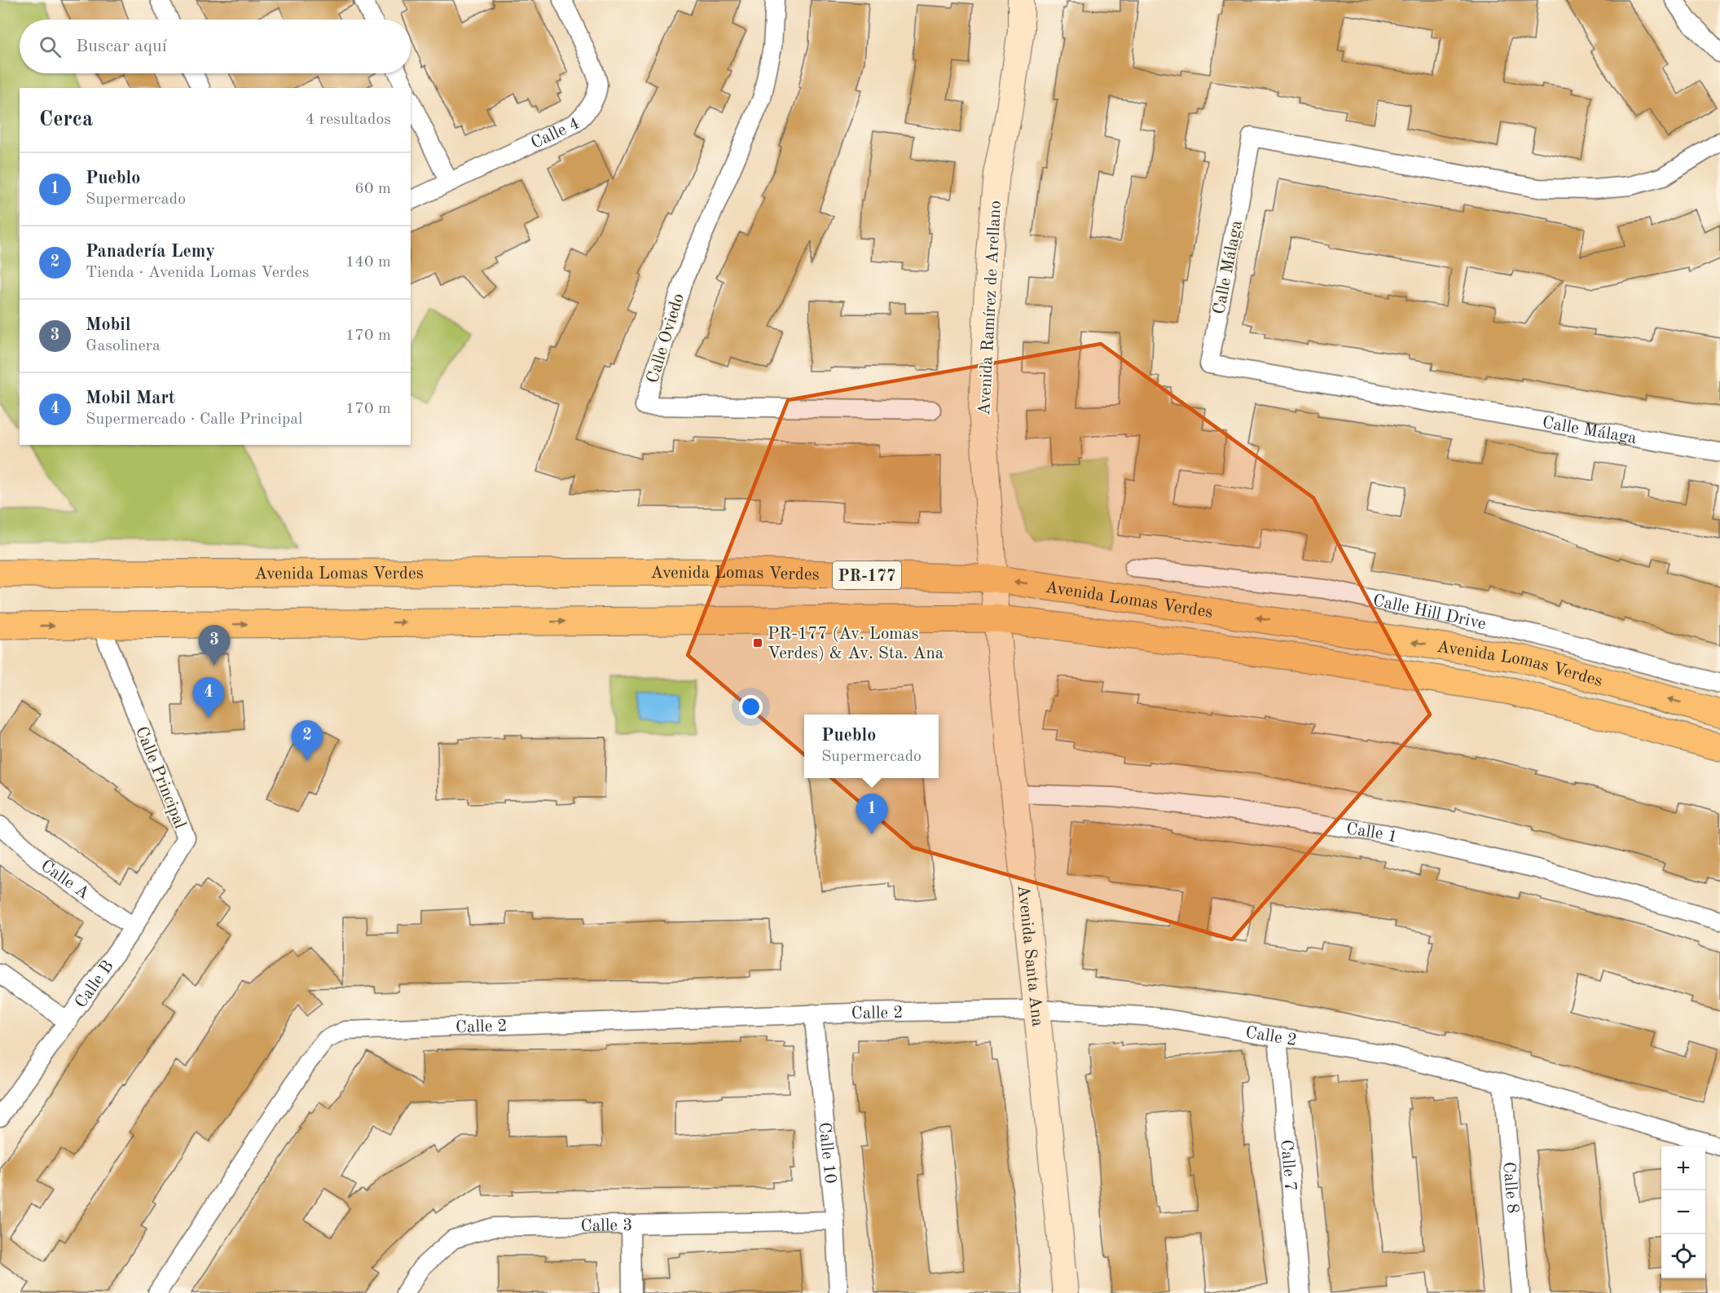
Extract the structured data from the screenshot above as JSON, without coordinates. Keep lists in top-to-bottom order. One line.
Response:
{"streets":{"highway":["Avenida Lomas Verdes","PR-177"],"street":["Calle 4","Calle Málaga","Avenida Ramírez de Arellano","Calle Oviedo","Calle Hill Drive","Calle Principal","Calle 1","Calle A","Avenida Santa Ana","Calle B","Calle 2","Calle 10","Calle 7","Calle 8","Calle 3"]},"crossings":[["Avenida Ramírez de Arellano","Avenida Lomas Verdes"],["Avenida Ramírez de Arellano","Avenida Santa Ana"],["Avenida Lomas Verdes","Calle Principal"],["Avenida Lomas Verdes","Avenida Santa Ana"],["Calle Principal","Calle A"],["Calle Principal","Calle B"],["Calle 1","Avenida Santa Ana"],["Avenida Santa Ana","Calle 2"],["Calle 2","Calle 10"],["Calle 2","Calle 7"],["Calle 2","Calle 8"],["Calle 10","Calle 3"]],"places":{"transit":["PR-177 (Av. Lomas Verdes) & Av. Sta. Ana"]},"page":{"search":"Buscar aquí","heading":["Cerca","4 resultados"],"list":[{"mark":"1","name":"Pueblo","note":"Supermercado","value":"60 m"},{"mark":"2","name":"Panadería Lemy","note":"Tienda · Avenida Lomas Verdes","value":"140 m"},{"mark":"3","name":"Mobil","note":"Gasolinera","value":"170 m"},{"mark":"4","name":"Mobil Mart","note":"Supermercado · Calle Principal","value":"170 m"}],"pins":["3","4","2","1"],"popup":["Pueblo","Supermercado"],"map_buttons":["+","−"]}}
